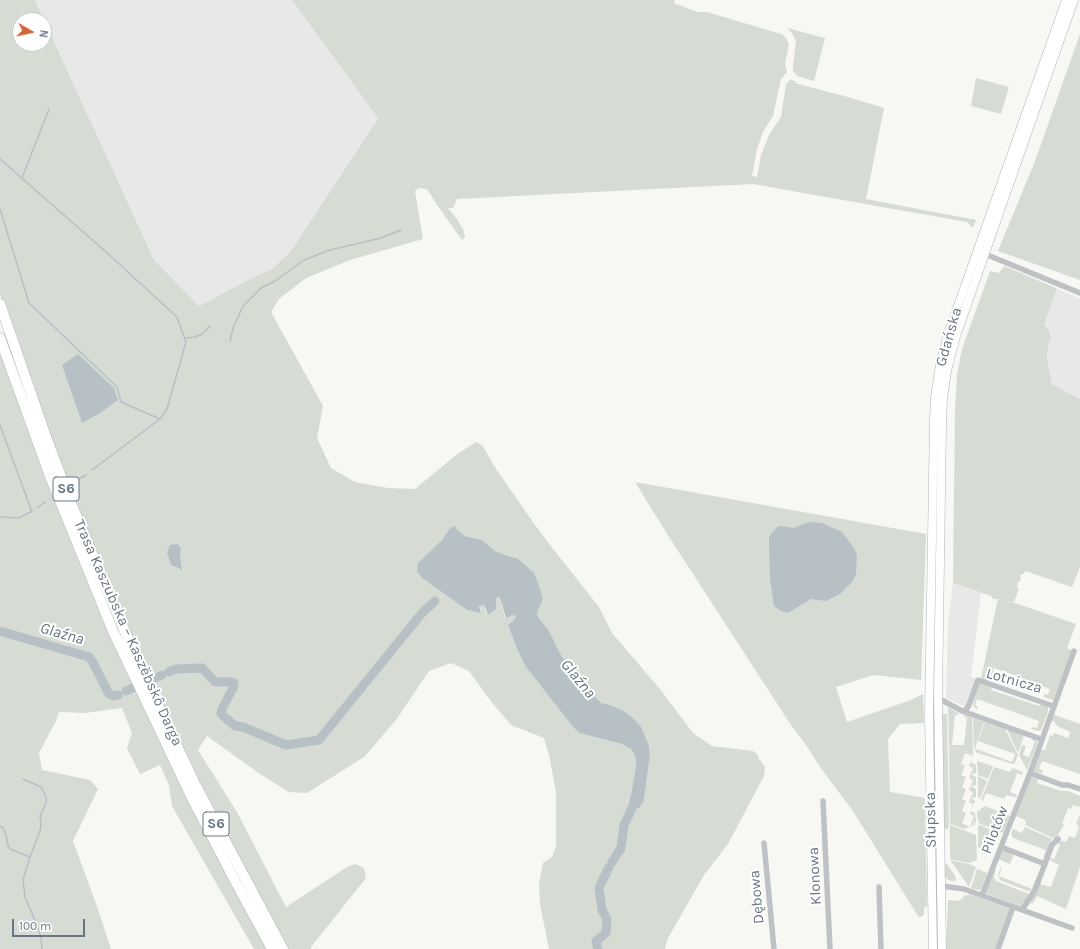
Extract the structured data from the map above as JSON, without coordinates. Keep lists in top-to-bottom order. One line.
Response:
{"streets":{"highway":["S6","Trasa Kaszubska – Kaszëbskô Darga"],"main road":["Gdańska","Słupska"],"street":["Lotnicza","Pilotów","Klonowa","Dębowa"]},"crossings":[["Gdańska","Słupska"],["Lotnicza","Pilotów"]],"water":["Glaźna"],"scale_bar":"100 m","north":"right"}
